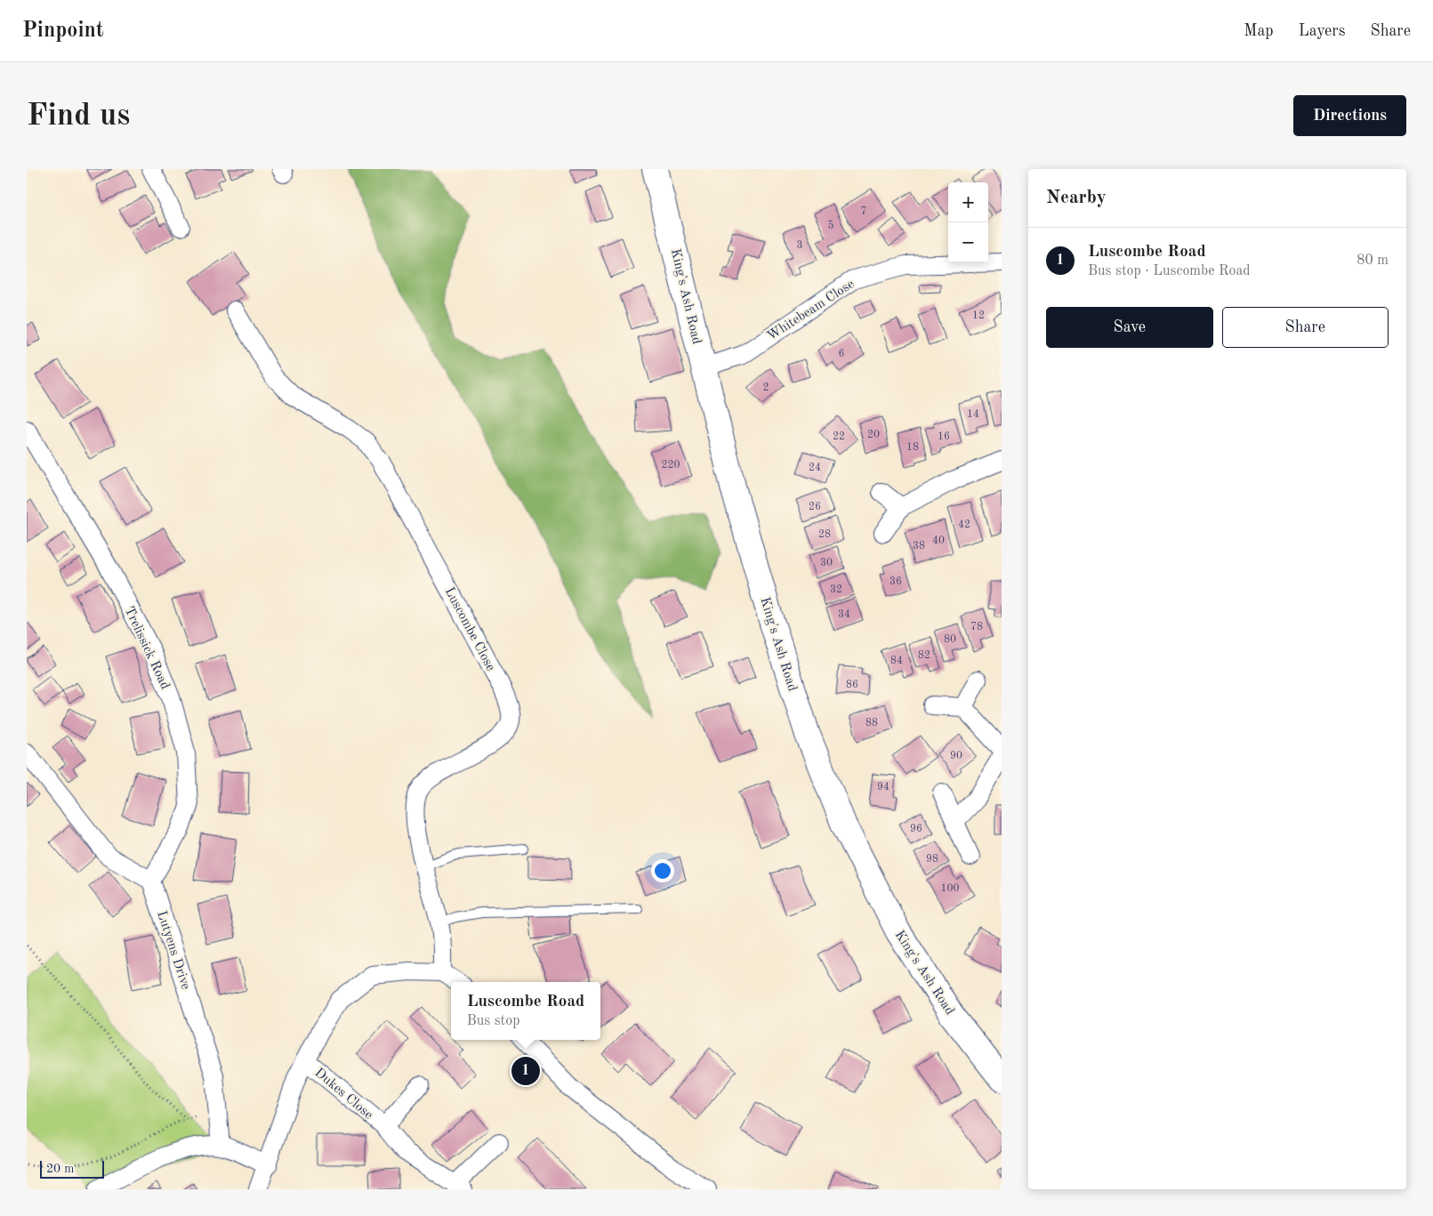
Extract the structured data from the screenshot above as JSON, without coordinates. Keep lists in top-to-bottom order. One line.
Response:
{"streets":{"highway":["King's Ash Road"],"street":["Whitebeam Close","Luscombe Close","Trelissick Road","Lutyens Drive","Dukes Close"]},"crossings":[["King's Ash Road","Whitebeam Close"],["Trelissick Road","Lutyens Drive"]],"house_numbers":["7","5","3","12","6","2","14","20","22","16","18","220","24","26","42","28","40","38","30","36","32","34","78","80","82","84","86","88","90","94","96","98","100"],"scale_bar":"20 m","page":{"header":"Pinpoint","nav":["Map","Layers","Share"],"buttons":["Directions",["Save","Share"]],"title":"Find us","heading":"Nearby","map_buttons":["+","−"],"list":[{"mark":"1","name":"Luscombe Road","note":"Bus stop · Luscombe Road","value":"80 m"}],"popup":["Luscombe Road","Bus stop"],"pins":"1","scale":"20 m"}}
